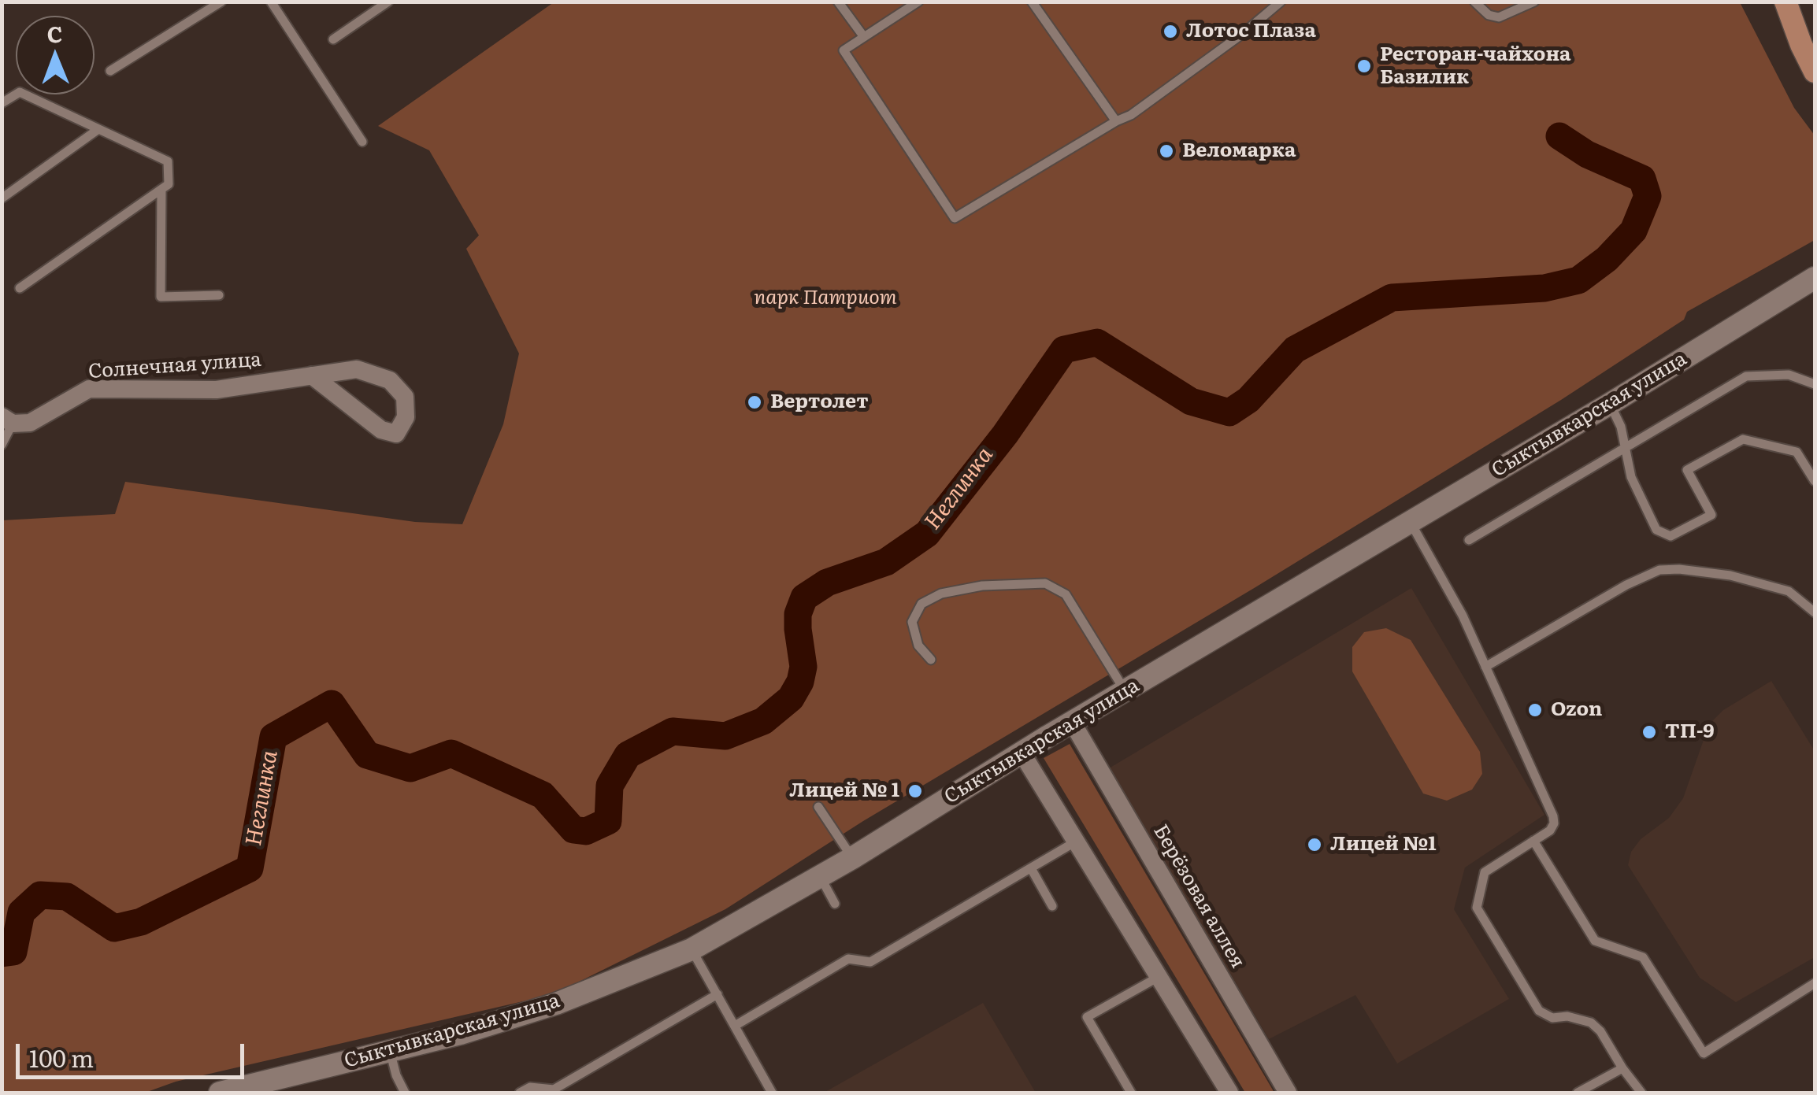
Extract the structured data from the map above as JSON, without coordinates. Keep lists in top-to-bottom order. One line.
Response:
{"streets":{"street":["Солнечная улица","Сыктывкарская улица","Берёзовая аллея"]},"crossings":[["Сыктывкарская улица","Берёзовая аллея"]],"water":["Неглинка"],"parks":["парк Патриот"],"places":["Лотос Плаза","Ресторан-чайхона Базилик","Веломарка","Вертолет","Ozon","ТП-9","Лицей № 1","Лицей №1"],"scale_bar":"100 m","north":"top"}
